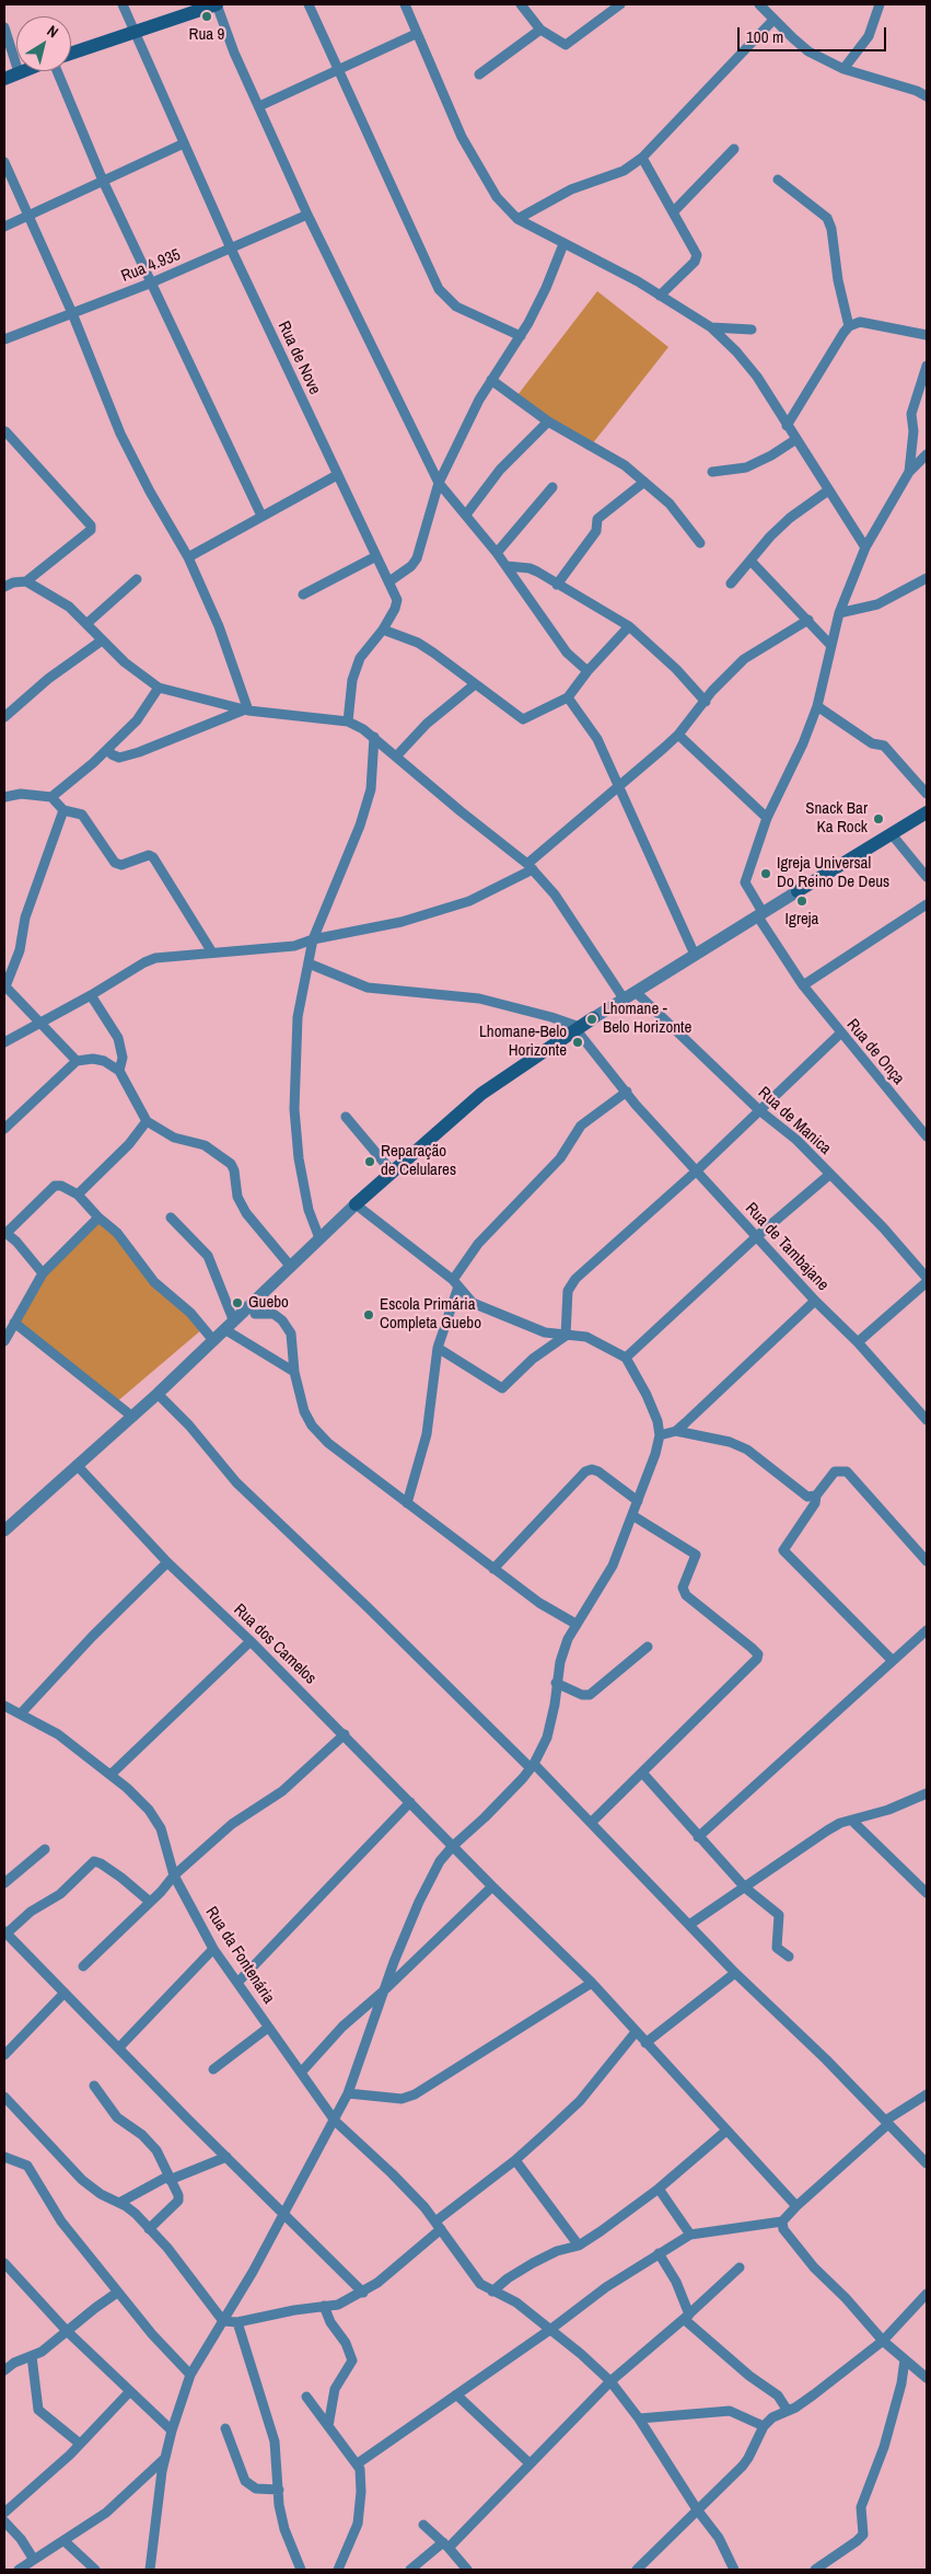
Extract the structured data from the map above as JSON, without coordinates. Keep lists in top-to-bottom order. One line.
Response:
{"streets":{"street":["Rua 4.935","Rua de Nove","Rua de Onça","Rua de Manica","Rua de Tambajane","Rua dos Camelos","Rua da Fontenária"]},"crossings":[["Rua 4.935","Rua de Nove"]],"places":["Rua 9","Snack Bar Ka Rock","Igreja Universal Do Reino De Deus","Igreja","Lhomane - Belo Horizonte","Lhomane-Belo Horizonte","Reparação de Celulares","Guebo","Escola Primária Completa Guebo"],"scale_bar":"100 m","north":"top right"}
